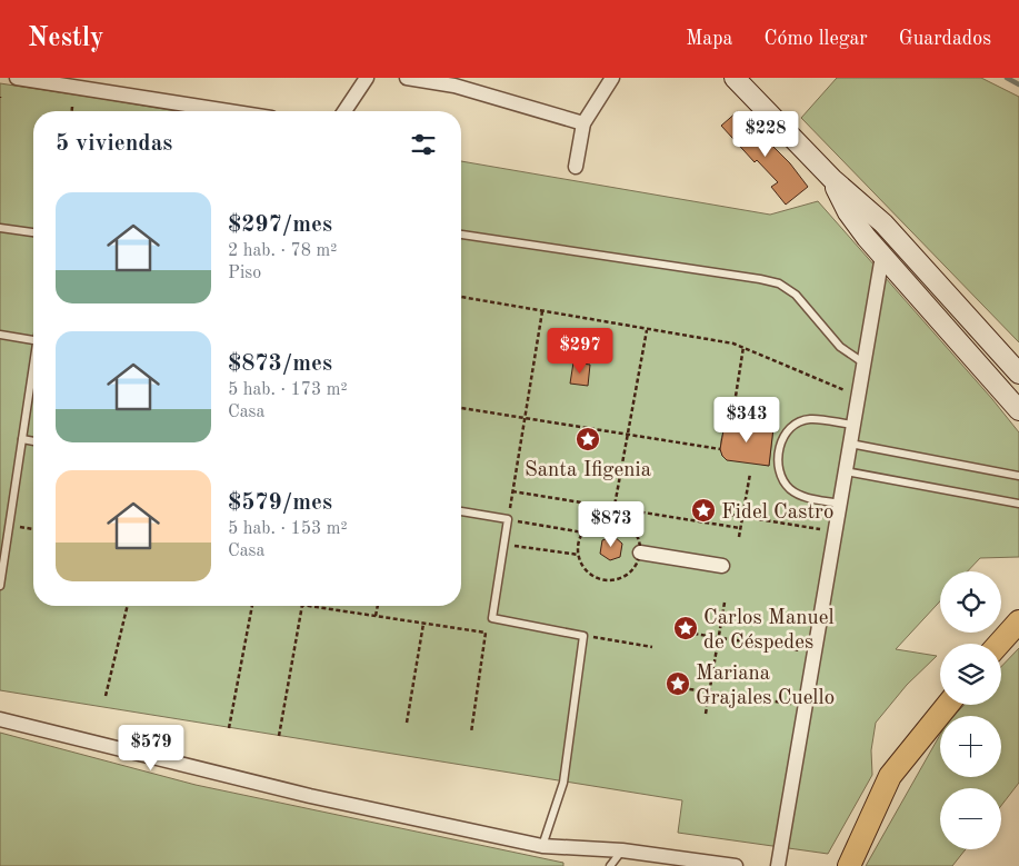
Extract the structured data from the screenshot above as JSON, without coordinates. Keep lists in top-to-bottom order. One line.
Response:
{"places":{"place":["Santa Ifigenia","Fidel Castro","Carlos Manuel de Céspedes","Mariana Grajales Cuello"]},"page":{"header":"Nestly","nav":["Mapa","Cómo llegar","Guardados"],"price":["$228","$297","$343","$873","$579"],"heading":"5 viviendas","list":[{"name":"$297/mes","note":"2 hab. · 78 m² · Piso"},{"name":"$873/mes","note":"5 hab. · 173 m² · Casa"},{"name":"$579/mes","note":"5 hab. · 153 m² · Casa"}],"map_buttons":["+","−"]}}
